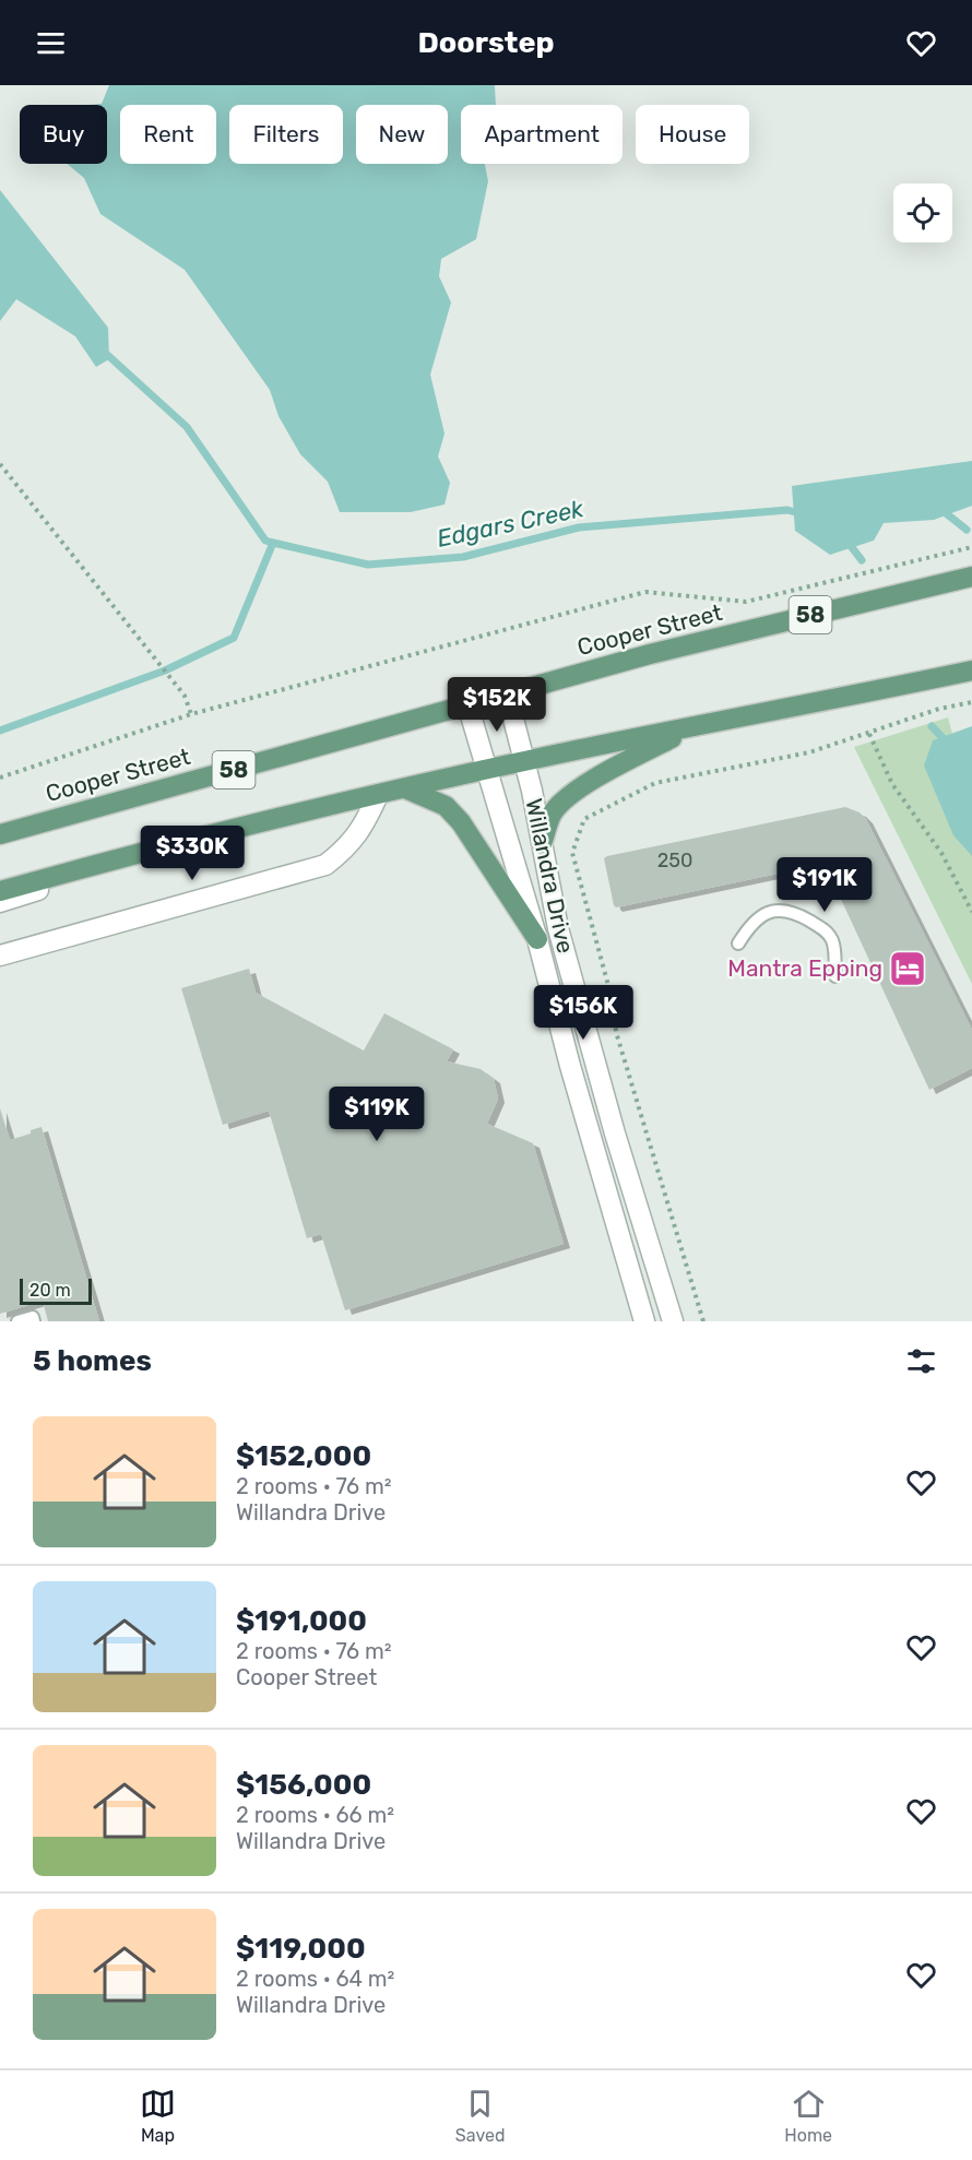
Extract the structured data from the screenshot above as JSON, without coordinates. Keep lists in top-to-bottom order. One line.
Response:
{"streets":{"main road":["58","Cooper Street"],"street":["Willandra Drive"]},"crossings":[["58","Willandra Drive"],["Cooper Street","Willandra Drive"]],"water":["Edgars Creek"],"places":{"hotel":["Mantra Epping"]},"house_numbers":["250"],"scale_bar":"20 m","page":{"header":"Doorstep","chip":["Buy","Rent","Filters","New","Apartment","House"],"price":["$152K","$330K","$191K","$156K","$119K"],"scale":"20 m","heading":"5 homes","list":[{"name":"$152,000","note":"2 rooms · 76 m² · Willandra Drive"},{"name":"$191,000","note":"2 rooms · 76 m² · Cooper Street"},{"name":"$156,000","note":"2 rooms · 66 m² · Willandra Drive"},{"name":"$119,000","note":"2 rooms · 64 m² · Willandra Drive"}],"tabs":["Map","Saved","Home"]}}
